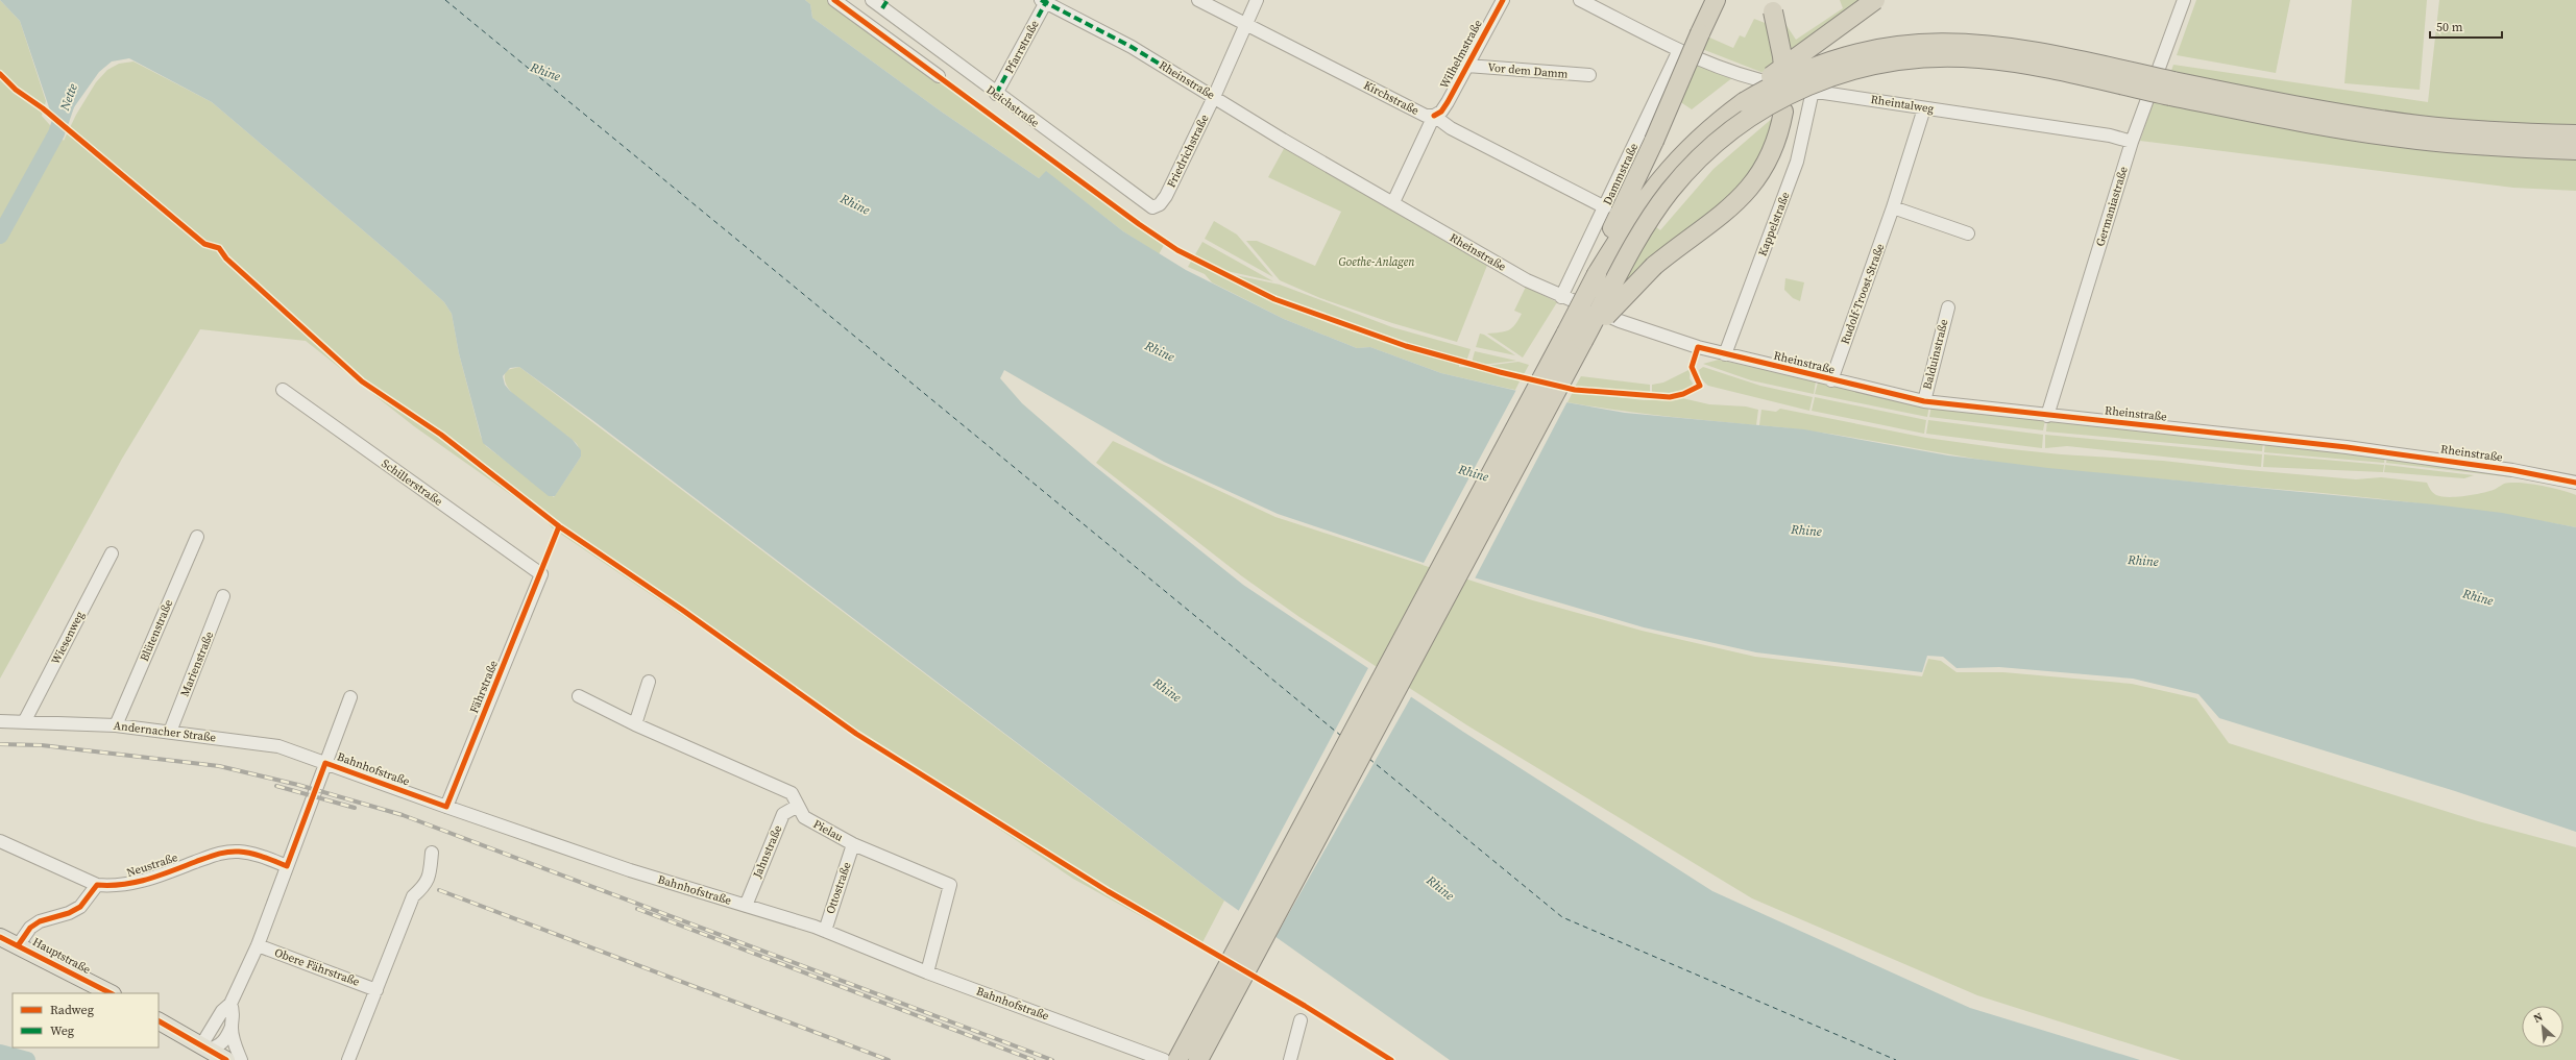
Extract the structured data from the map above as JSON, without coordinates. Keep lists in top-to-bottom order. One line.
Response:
{"streets":{"main road":["Hauptstraße"],"street":["Pfarrstraße","Wilhelmstraße","Vor dem Damm","Rheinstraße","Kirchstraße","Rheintalweg","Deichstraße","Friedrichstraße","Dammstraße","Germaniastraße","Kappelstraße","Rudolf-Troost-Straße","Balduinstraße","Schillerstraße","Blütenstraße","Wiesenweg","Marienstraße","Fährstraße","Andernacher Straße","Bahnhofstraße","Pielau","Jahnstraße","Neustraße","Ottostraße","Obere Fährstraße"]},"crossings":[["Pfarrstraße","Rheinstraße"],["Pfarrstraße","Deichstraße"],["Wilhelmstraße","Vor dem Damm"],["Wilhelmstraße","Rheinstraße"],["Wilhelmstraße","Kirchstraße"],["Rheinstraße","Friedrichstraße"],["Rheinstraße","Dammstraße"],["Rheinstraße","Germaniastraße"],["Rheinstraße","Kappelstraße"],["Rheinstraße","Rudolf-Troost-Straße"],["Rheinstraße","Balduinstraße"],["Kirchstraße","Friedrichstraße"],["Kirchstraße","Dammstraße"],["Rheintalweg","Dammstraße"],["Rheintalweg","Germaniastraße"],["Rheintalweg","Kappelstraße"],["Rheintalweg","Rudolf-Troost-Straße"],["Deichstraße","Friedrichstraße"],["Schillerstraße","Fährstraße"],["Blütenstraße","Andernacher Straße"],["Wiesenweg","Andernacher Straße"],["Marienstraße","Andernacher Straße"],["Fährstraße","Bahnhofstraße"],["Andernacher Straße","Bahnhofstraße"],["Bahnhofstraße","Pielau"],["Bahnhofstraße","Jahnstraße"],["Bahnhofstraße","Neustraße"],["Bahnhofstraße","Ottostraße"],["Bahnhofstraße","Obere Fährstraße"],["Pielau","Jahnstraße"],["Pielau","Ottostraße"]],"water":["Rhine","Nette"],"parks":["Goethe-Anlagen"],"legend":["Radweg","Weg"],"scale_bar":"50 m","north":"top left"}
